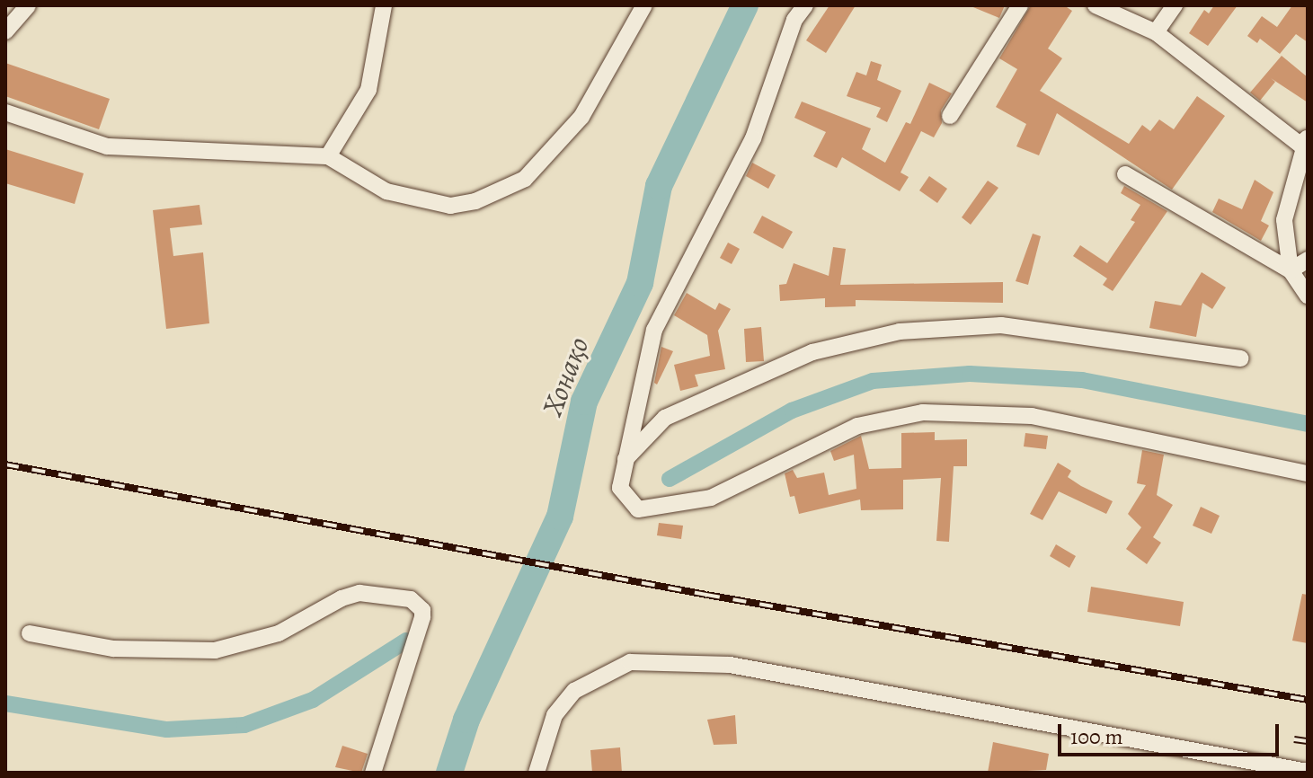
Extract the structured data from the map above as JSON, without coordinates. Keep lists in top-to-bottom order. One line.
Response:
{"water":["Хонақо"],"scale_bar":"100 m"}
